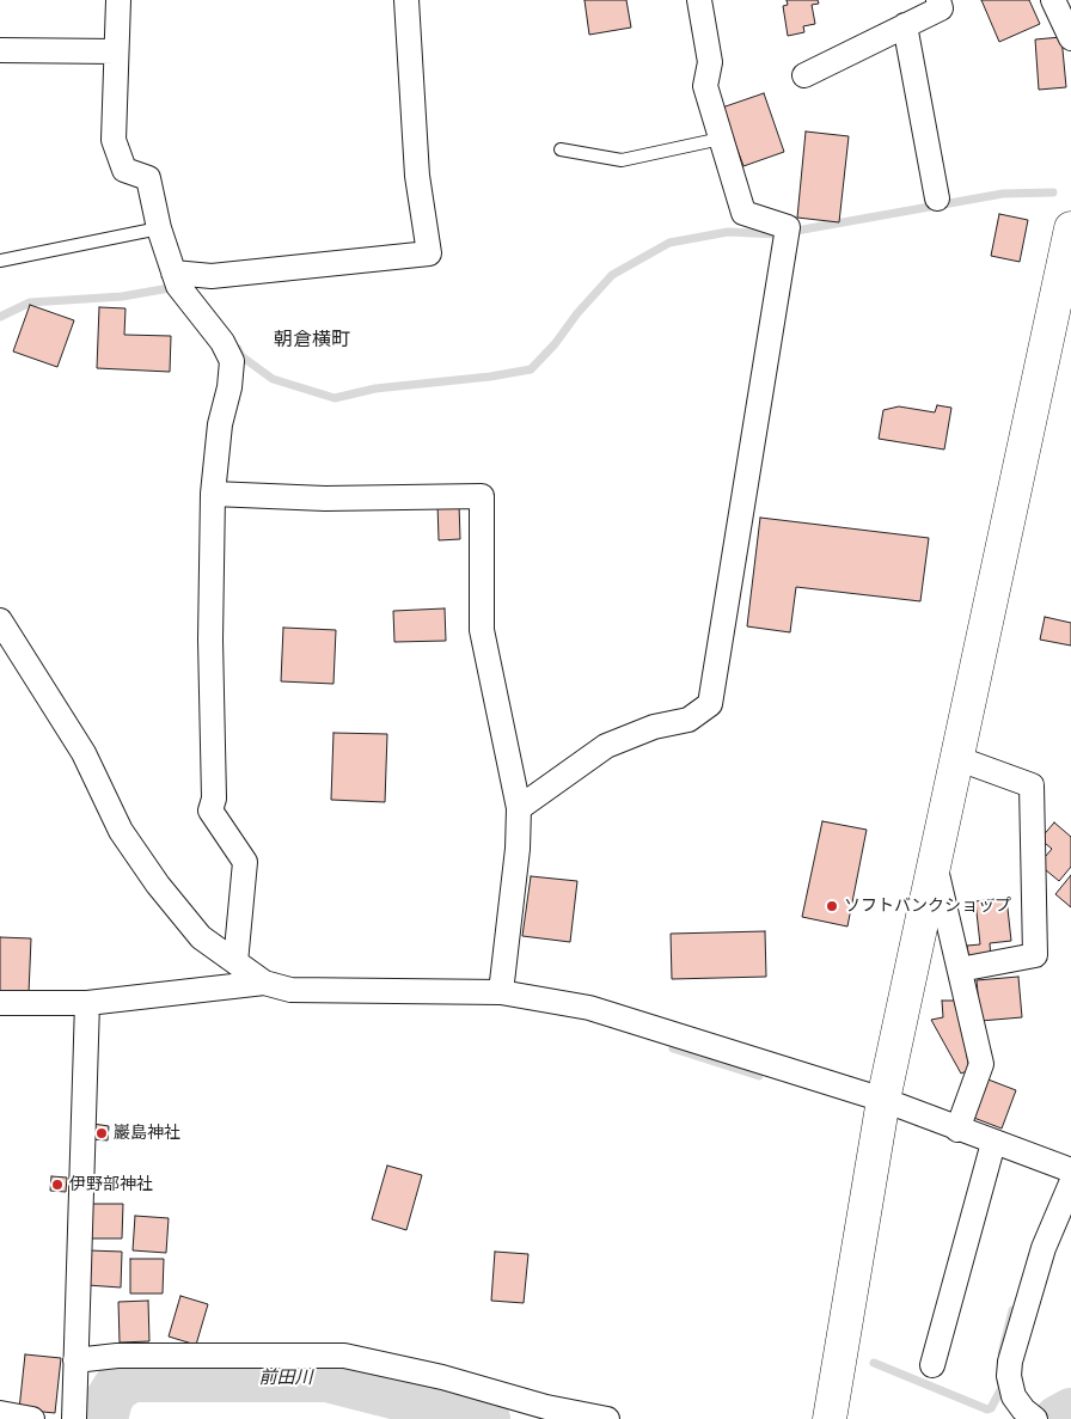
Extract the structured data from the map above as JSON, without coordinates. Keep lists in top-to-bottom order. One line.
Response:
{"districts":["朝倉横町"],"water":["前田川"],"places":["ソフトバンクショップ","巖島神社","伊野部神社"]}
